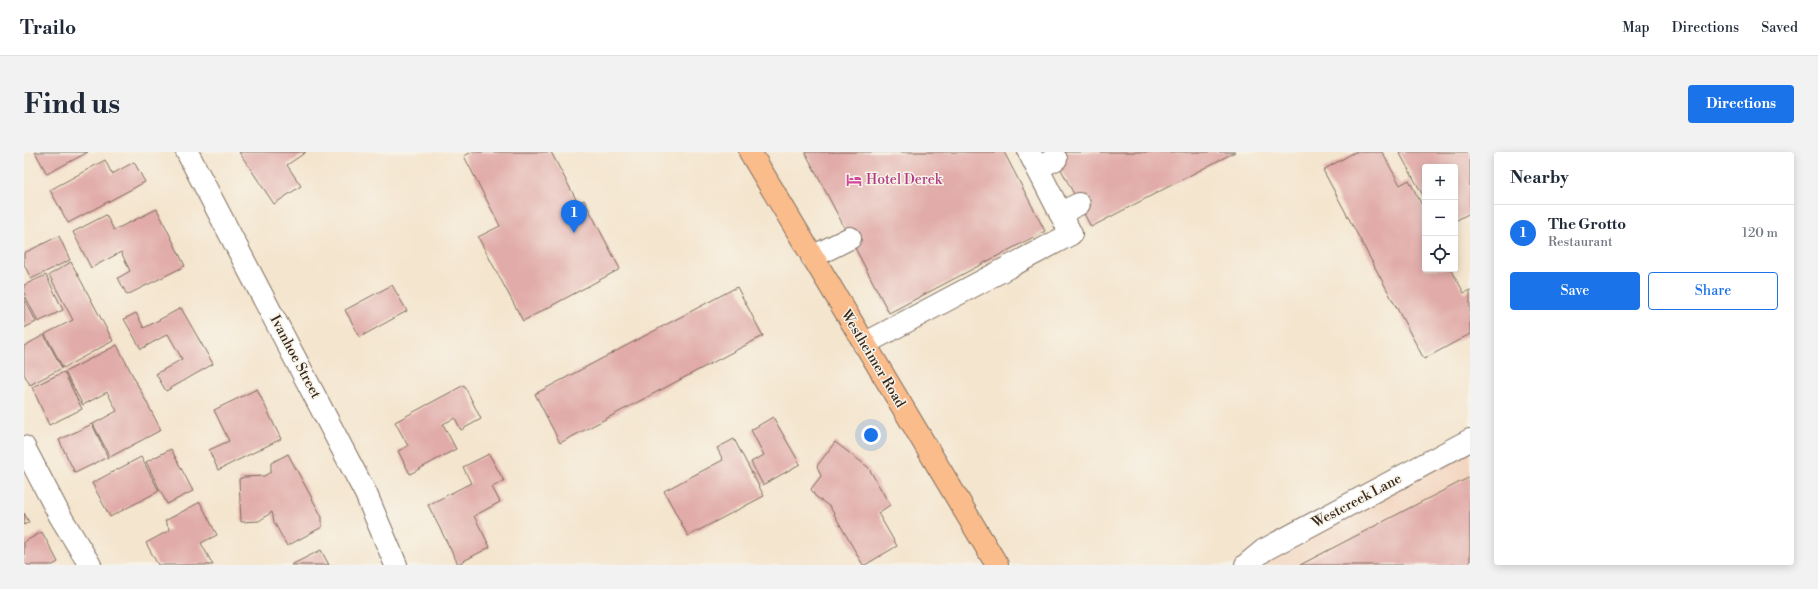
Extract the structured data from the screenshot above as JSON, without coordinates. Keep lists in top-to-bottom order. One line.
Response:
{"streets":{"main road":["Westheimer Road"],"street":["Ivanhoe Street","Westcreek Lane"]},"places":{"hotel":["Hotel Derek"]},"page":{"header":"Trailo","nav":["Map","Directions","Saved"],"buttons":["Directions",["Save","Share"]],"title":"Find us","heading":"Nearby","map_buttons":["+","−"],"pins":"1","list":[{"mark":"1","name":"The Grotto","note":"Restaurant","value":"120 m"}]}}
